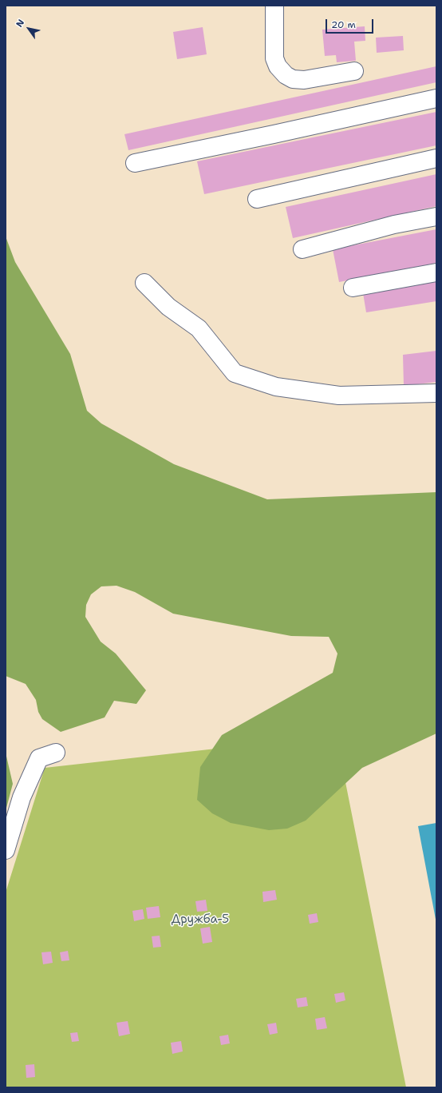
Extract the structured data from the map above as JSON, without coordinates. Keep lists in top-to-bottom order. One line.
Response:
{"parks":["Дружба-5"],"scale_bar":"20 m","north":"top left"}
